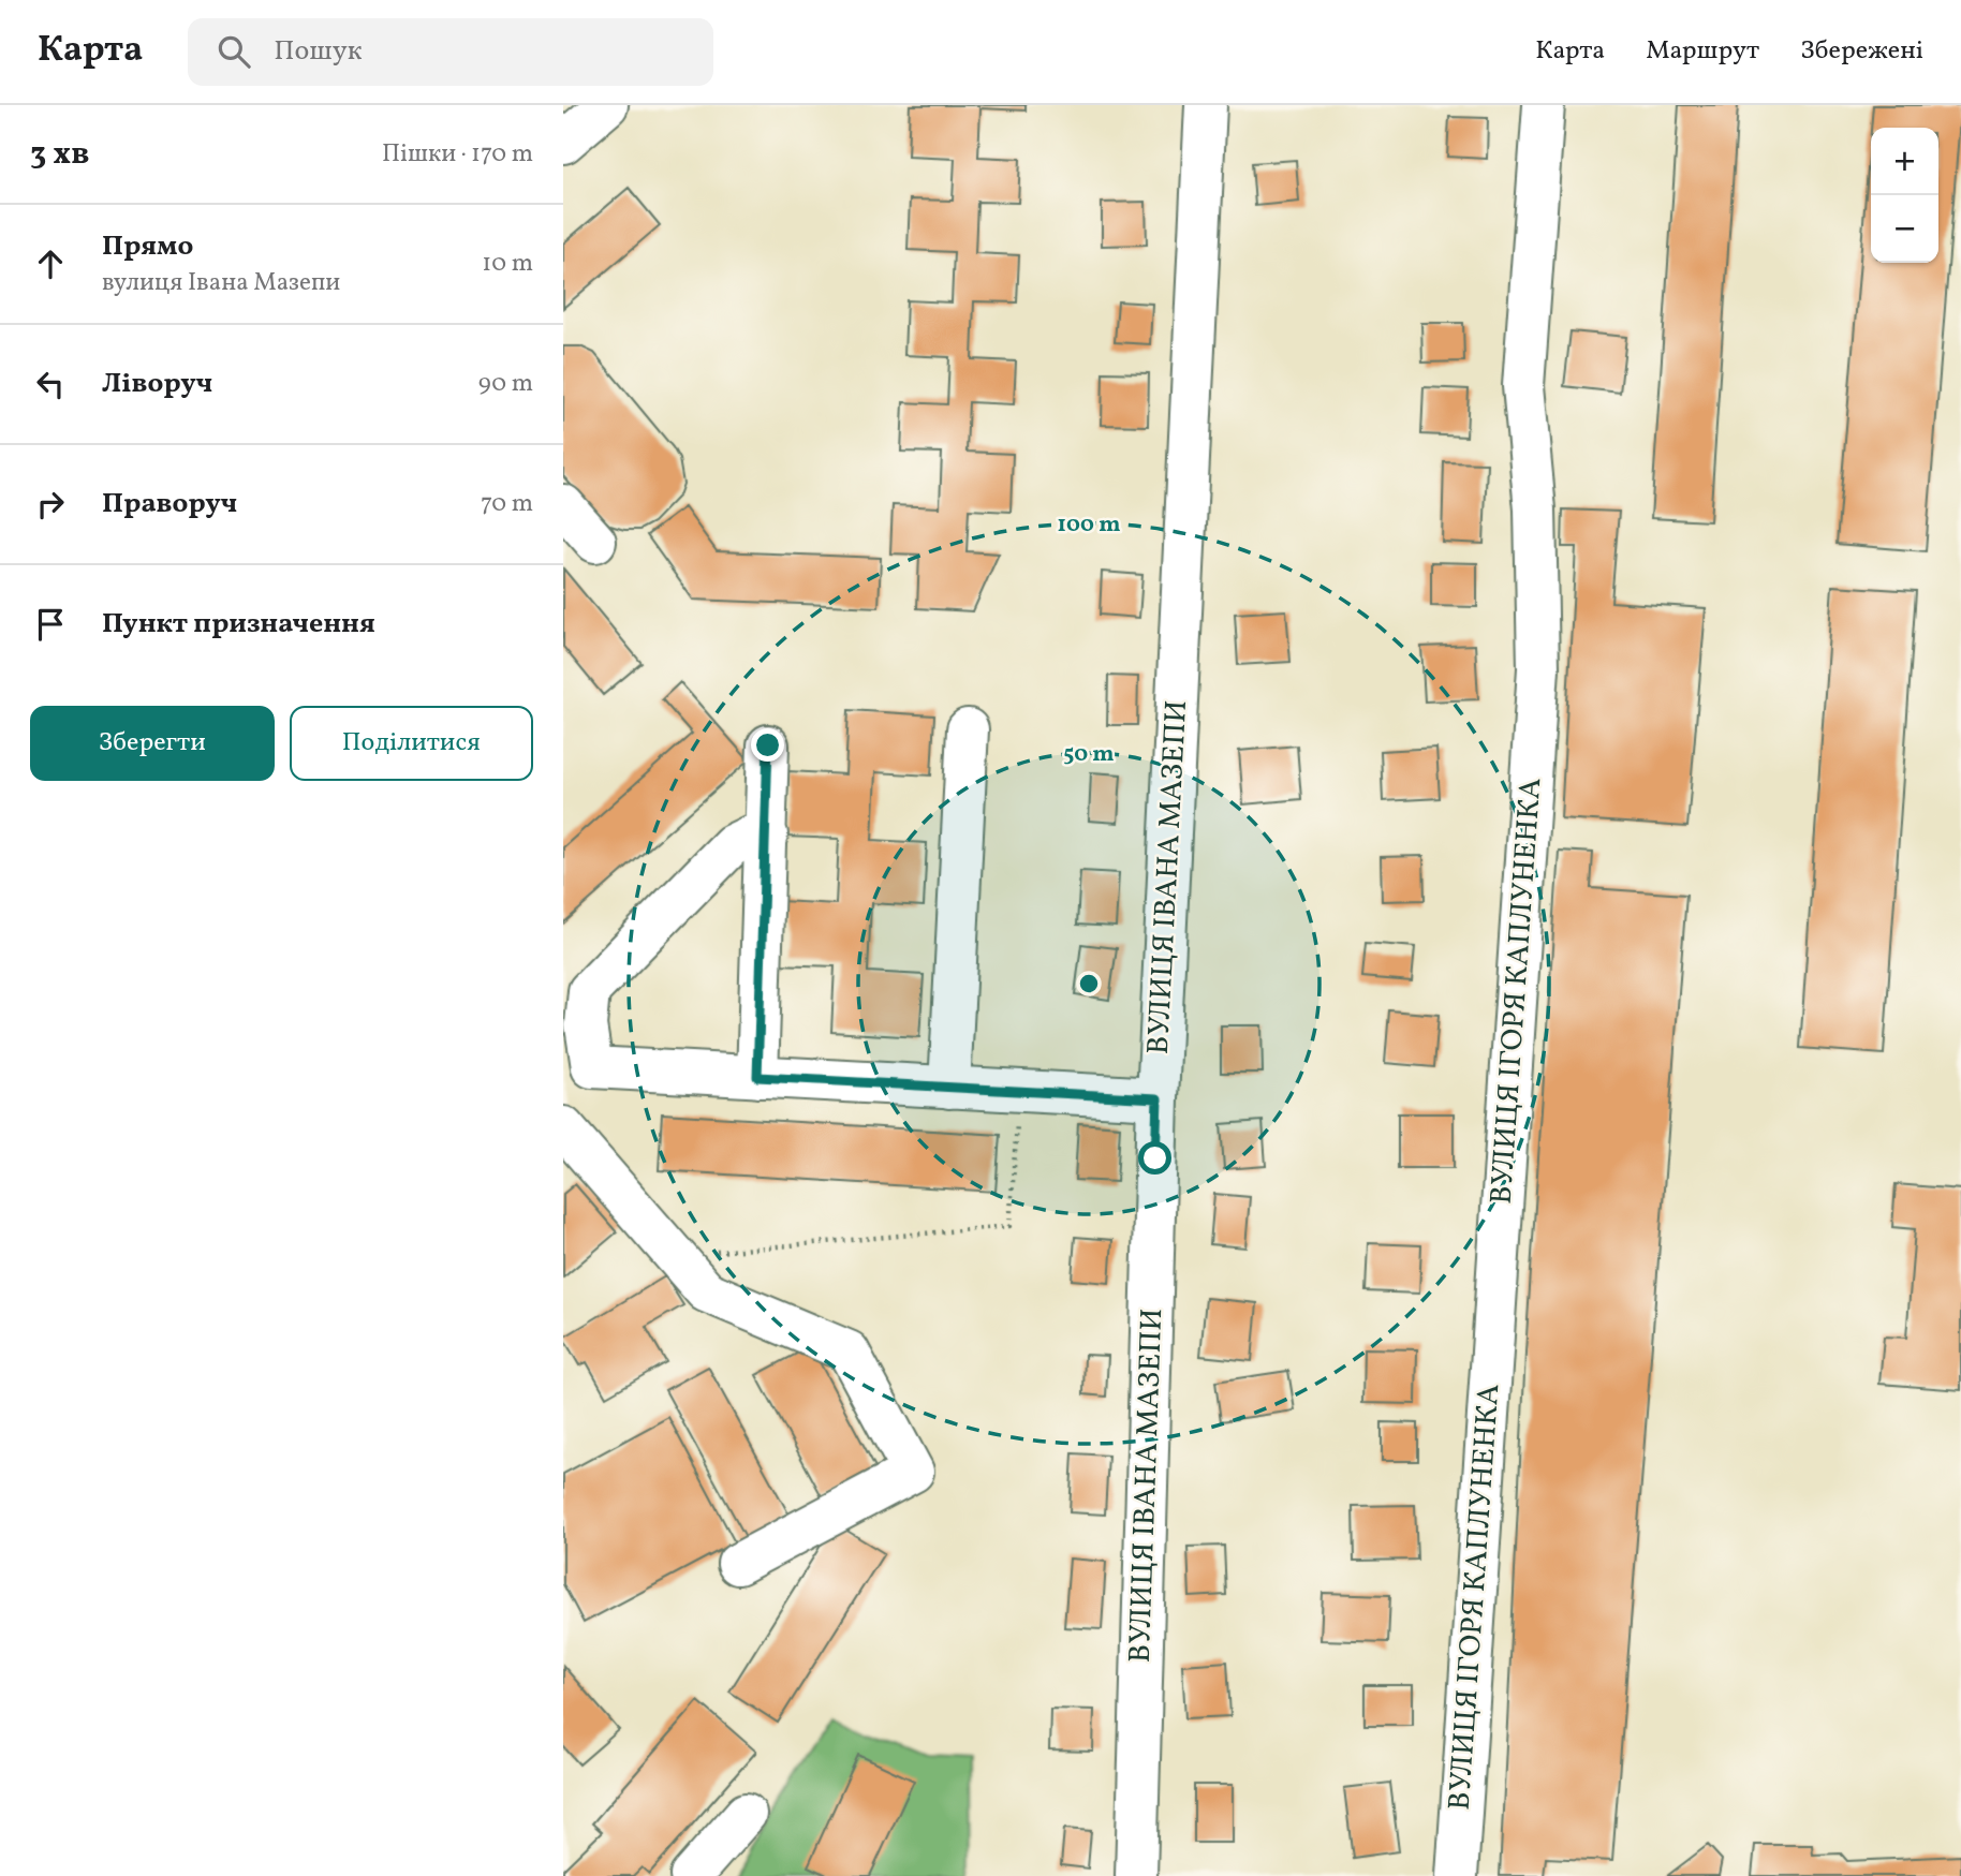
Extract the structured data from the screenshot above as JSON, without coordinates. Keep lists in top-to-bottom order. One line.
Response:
{"streets":{"street":["ВУЛИЦЯ ІВАНА МАЗЕПИ","ВУЛИЦЯ ІГОРЯ КАПЛУНЕНКА"]},"page":{"header":"Карта","search":"Пошук","nav":["Карта","Маршрут","Збережені"],"heading":["3 хв","Пішки · 170 m"],"map_buttons":["+","−"],"list":[["Прямо","вулиця Івана Мазепи","10 m"],["Ліворуч","90 m"],["Праворуч","70 m"],"Пункт призначення"],"buttons":["Зберегти","Поділитися"]},"rings":["100 m","50 m"]}
